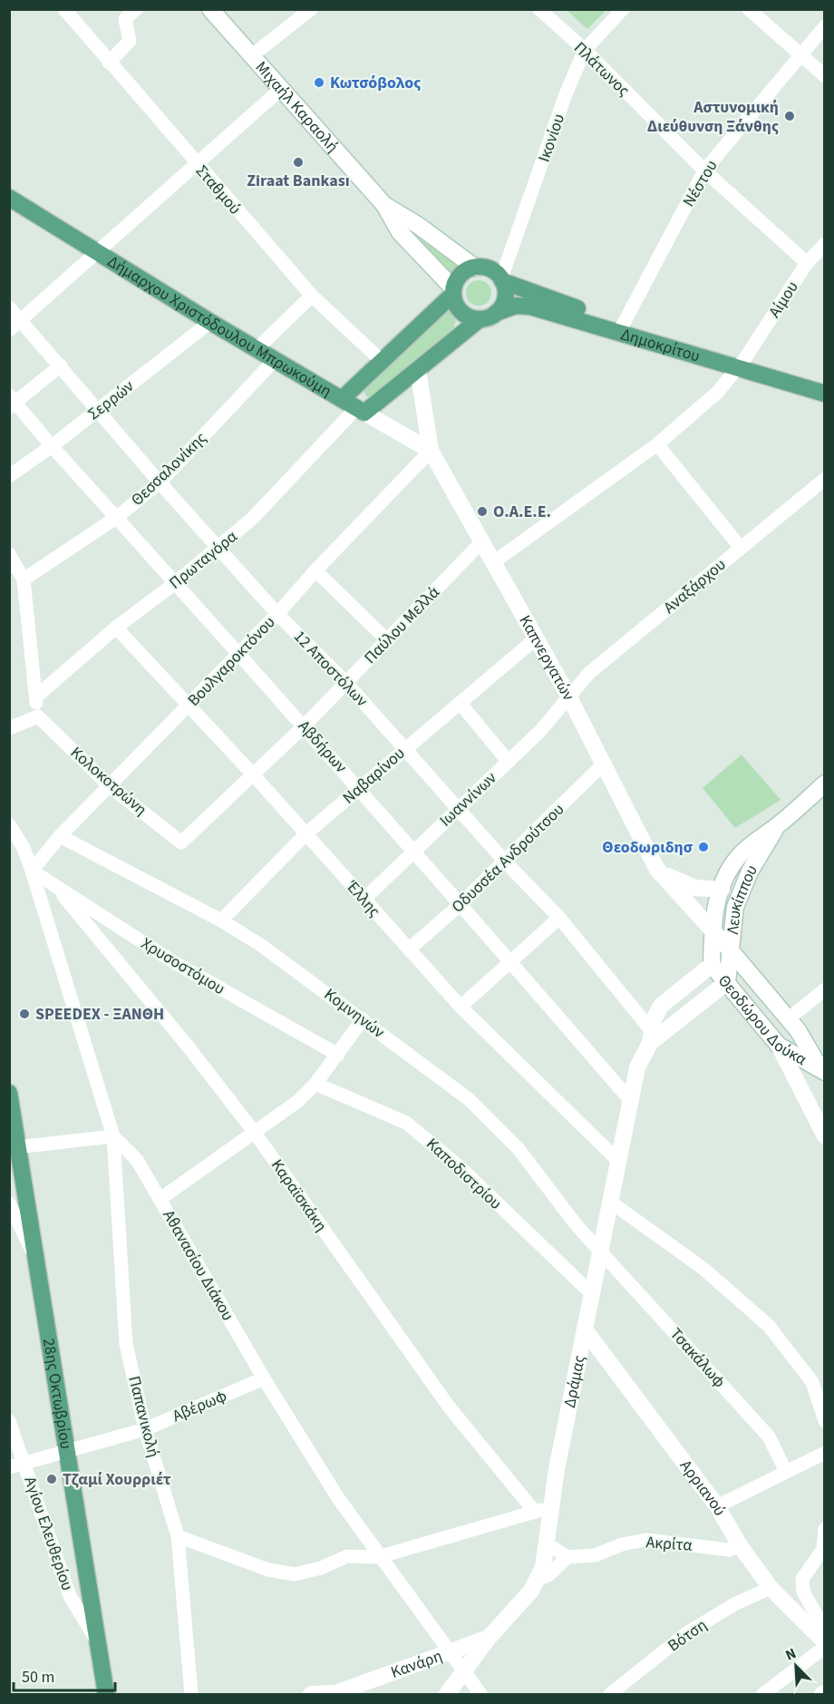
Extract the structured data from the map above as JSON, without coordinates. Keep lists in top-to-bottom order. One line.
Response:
{"streets":{"main road":["Δήμαρχου Χριστόδουλου Μπρωκούμη","Δημοκρίτου","28ης Οκτωβρίου"],"street":["Πλάτωνος","Μιχαήλ Καραολή","Ικονίου","Νέστου","Σταθμού","Αίμου","Σερρών","Θεσσαλονίκης","Πρωταγόρα","Αναξάρχου","Παύλου Μελλά","Καπνεργατών","Βουλγαροκτόνου","12 Αποστόλων","Αβδήρων","Ναβαρίνου","Κολοκοτρώνη","Ιωαννίνων","Οδυσσέα Ανδρούτσου","Έλλης","Λευκίππου","Χρυσοστόμου","Κομνηνών","Θεοδώρου Δούκα","Καποδιστρίου","Καραϊσκάκη","Αθανασίου Διάκου","Τσακάλωφ","Δράμας","Αβέρωφ","Παπανικολή","Αρριανού","Αγίου Ελευθερίου","Ακρίτα","Βότση","Κανάρη"]},"crossings":[["Πλάτωνος","Ικονίου"],["Πλάτωνος","Νέστου"],["Πλάτωνος","Αίμου"],["Μιχαήλ Καραολή","Ικονίου"],["Μιχαήλ Καραολή","Δημοκρίτου"],["Ικονίου","Δημοκρίτου"],["Νέστου","Δημοκρίτου"],["Αίμου","Δημοκρίτου"],["Δήμαρχου Χριστόδουλου Μπρωκούμη","Σερρών"],["Δήμαρχου Χριστόδουλου Μπρωκούμη","Θεσσαλονίκης"],["Δήμαρχου Χριστόδουλου Μπρωκούμη","Πρωταγόρα"],["Δήμαρχου Χριστόδουλου Μπρωκούμη","Καπνεργατών"],["Δήμαρχου Χριστόδουλου Μπρωκούμη","Βουλγαροκτόνου"],["Σερρών","12 Αποστόλων"],["Σερρών","Αβδήρων"],["Θεσσαλονίκης","12 Αποστόλων"],["Θεσσαλονίκης","Αβδήρων"],["Πρωταγόρα","12 Αποστόλων"],["Πρωταγόρα","Αβδήρων"],["Πρωταγόρα","Έλλης"],["Αναξάρχου","Καπνεργατών"],["Αναξάρχου","Ιωαννίνων"],["Παύλου Μελλά","Καπνεργατών"],["Παύλου Μελλά","12 Αποστόλων"],["Παύλου Μελλά","Αβδήρων"],["Παύλου Μελλά","Κολοκοτρώνη"],["Παύλου Μελλά","Έλλης"],["Καπνεργατών","Βουλγαροκτόνου"],["Καπνεργατών","Ναβαρίνου"],["Καπνεργατών","Ιωαννίνων"],["Καπνεργατών","Οδυσσέα Ανδρούτσου"],["Καπνεργατών","Λευκίππου"],["Καπνεργατών","Θεοδώρου Δούκα"],["Βουλγαροκτόνου","12 Αποστόλων"],["Βουλγαροκτόνου","Αβδήρων"],["Βουλγαροκτόνου","Κολοκοτρώνη"],["Βουλγαροκτόνου","Έλλης"],["Βουλγαροκτόνου","Χρυσοστόμου"],["Βουλγαροκτόνου","Κομνηνών"],["Βουλγαροκτόνου","Αθανασίου Διάκου"],["12 Αποστόλων","Ναβαρίνου"],["12 Αποστόλων","Ιωαννίνων"],["12 Αποστόλων","Οδυσσέα Ανδρούτσου"],["12 Αποστόλων","Δράμας"],["Αβδήρων","Ναβαρίνου"],["Αβδήρων","Ιωαννίνων"],["Αβδήρων","Οδυσσέα Ανδρούτσου"],["Αβδήρων","Δράμας"],["Ναβαρίνου","Έλλης"],["Ναβαρίνου","Κομνηνών"],["Ιωαννίνων","Έλλης"],["Οδυσσέα Ανδρούτσου","Έλλης"],["Έλλης","Δράμας"],["Λευκίππου","Θεοδώρου Δούκα"],["Λευκίππου","Δράμας"],["Χρυσοστόμου","Καραϊσκάκη"],["Χρυσοστόμου","Αθανασίου Διάκου"],["Κομνηνών","Τσακάλωφ"],["Κομνηνών","Δράμας"],["Θεοδώρου Δούκα","Δράμας"],["Καποδιστρίου","Δράμας"],["Αθανασίου Διάκου","Δράμας"],["Αθανασίου Διάκου","Αβέρωφ"],["Αθανασίου Διάκου","Παπανικολή"],["Αθανασίου Διάκου","Κανάρη"],["Τσακάλωφ","Δράμας"],["Δράμας","Αρριανού"],["Δράμας","Κανάρη"],["28ης Οκτωβρίου","Αβέρωφ"],["28ης Οκτωβρίου","Αγίου Ελευθερίου"],["Αβέρωφ","Παπανικολή"],["Αβέρωφ","Αγίου Ελευθερίου"],["Αρριανού","Ακρίτα"],["Αρριανού","Βότση"]],"places":["Κωτσόβολος","Αστυνομική Διεύθυνση Ξάνθης","Ziraat Bankası","Ο.Α.Ε.Ε.","Θεοδωριδησ","SPEEDEX - ΞΑΝΘΗ","Τζαμί Χουρριέτ"],"scale_bar":"50 m","north":"top left"}
